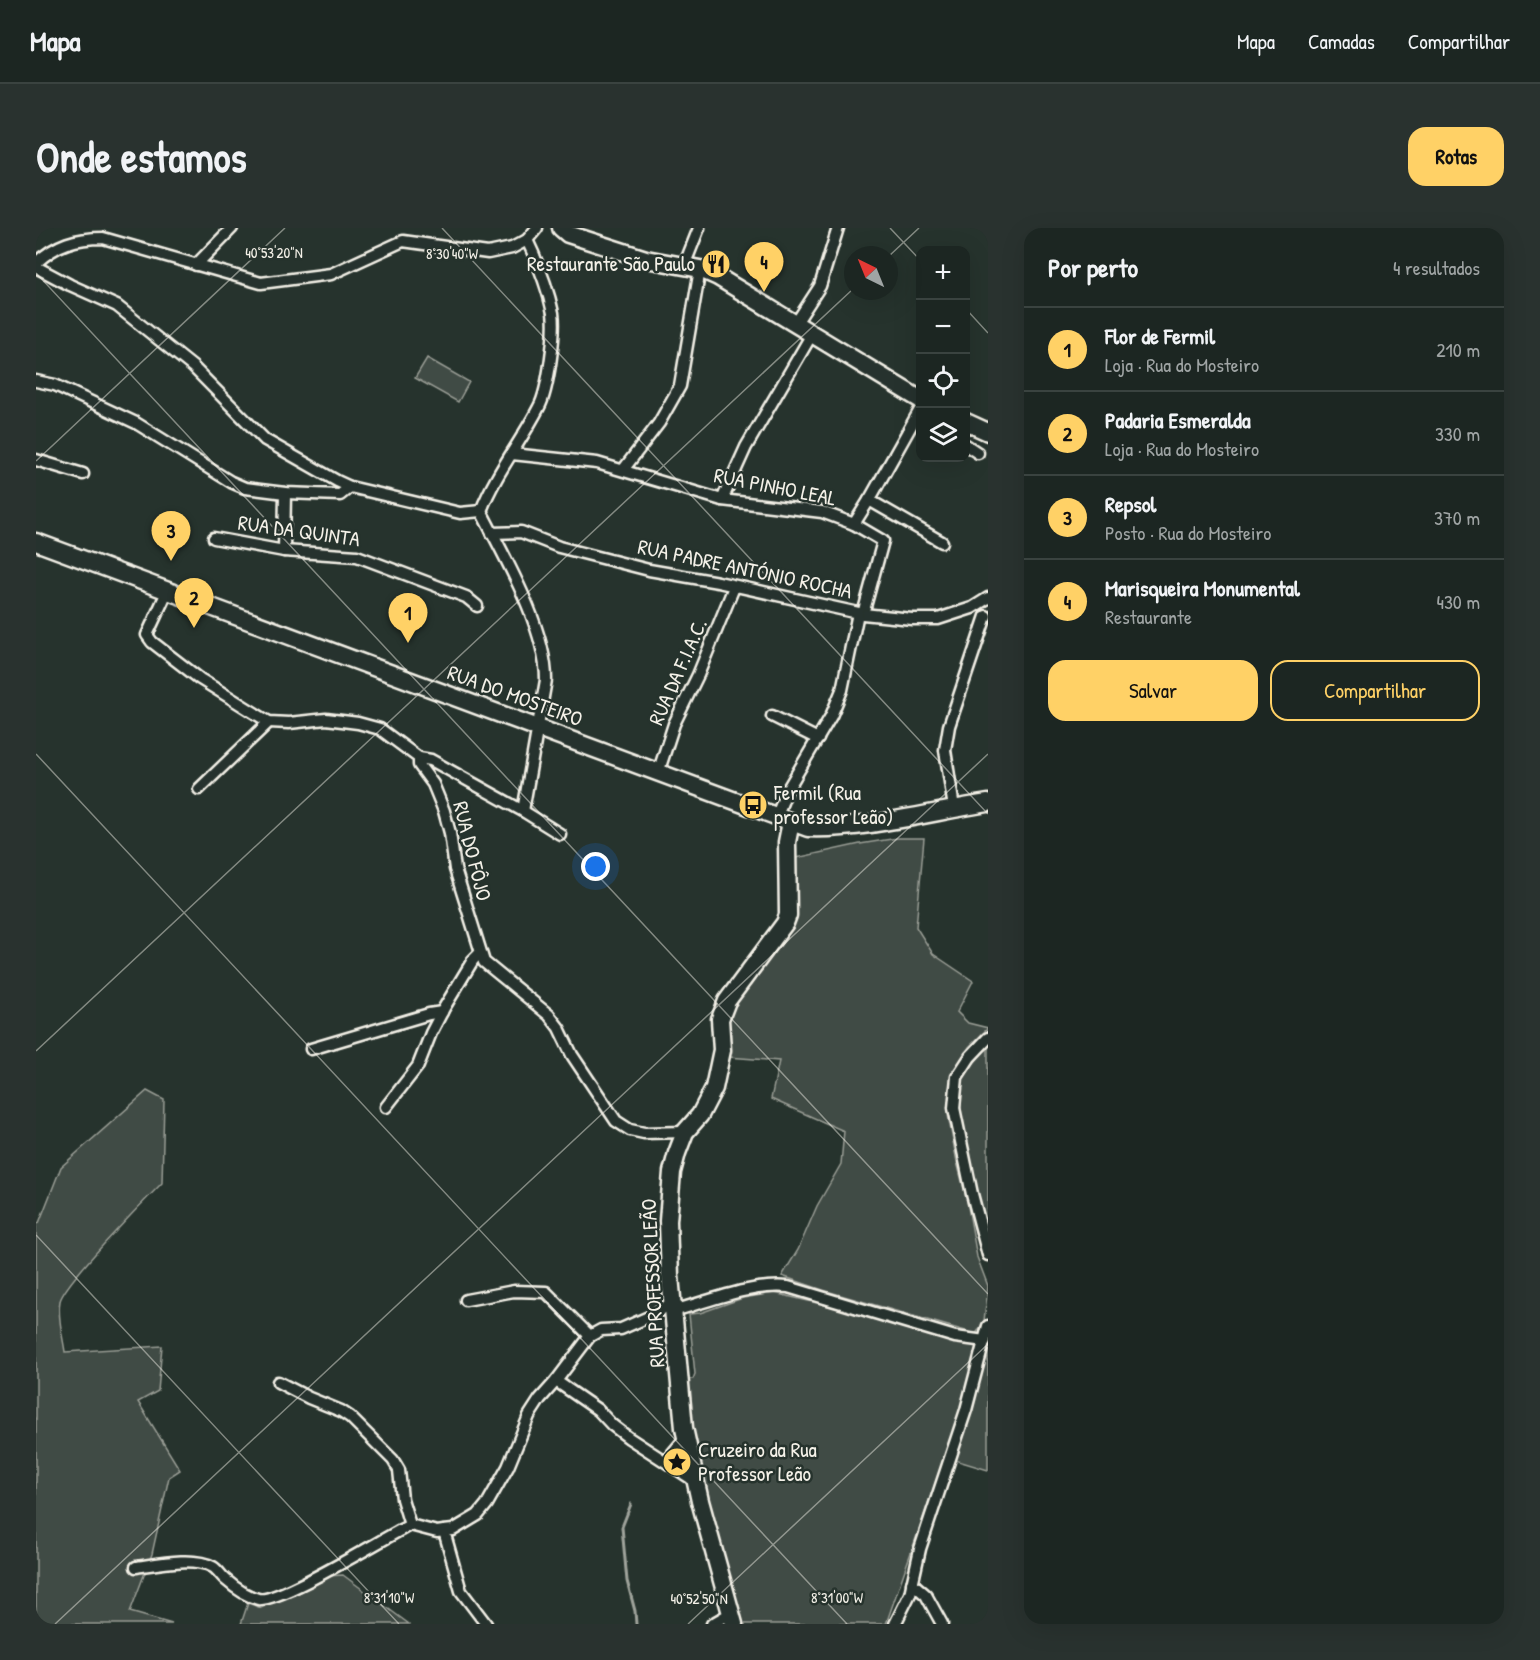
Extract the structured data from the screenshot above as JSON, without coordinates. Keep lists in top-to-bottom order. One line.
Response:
{"streets":{"main road":["RUA DO MOSTEIRO","RUA PROFESSOR LEÃO"],"street":["RUA PINHO LEAL","RUA DA QUINTA","RUA PADRE ANTÓNIO ROCHA","RUA DA F.I.A.C.","RUA DO FÔJO"]},"crossings":[["RUA PINHO LEAL","RUA PADRE ANTÓNIO ROCHA"],["RUA PADRE ANTÓNIO ROCHA","RUA DA F.I.A.C."],["RUA DA F.I.A.C.","RUA DO MOSTEIRO"],["RUA DO MOSTEIRO","RUA PROFESSOR LEÃO"],["RUA DO FÔJO","RUA PROFESSOR LEÃO"]],"places":{"restaurant":["Restaurante São Paulo"],"bus stop":["Fermil (Rua professor Leão)"],"place":["Cruzeiro da Rua Professor Leão"]},"north":"top left","page":{"header":"Mapa","nav":["Mapa","Camadas","Compartilhar"],"buttons":["Rotas",["Salvar","Compartilhar"]],"title":"Onde estamos","heading":["Por perto","4 resultados"],"pins":["4","3","2","1"],"map_buttons":["+","−"],"list":[{"mark":"1","name":"Flor de Fermil","note":"Loja · Rua do Mosteiro","value":"210 m"},{"mark":"2","name":"Padaria Esmeralda","note":"Loja · Rua do Mosteiro","value":"330 m"},{"mark":"3","name":"Repsol","note":"Posto · Rua do Mosteiro","value":"370 m"},{"mark":"4","name":"Marisqueira Monumental","note":"Restaurante","value":"430 m"}]},"coordinates":["40°53'20\"N","8°30'40\"W","8°31'10\"W","8°31'00\"W","40°52'50\"N"]}
